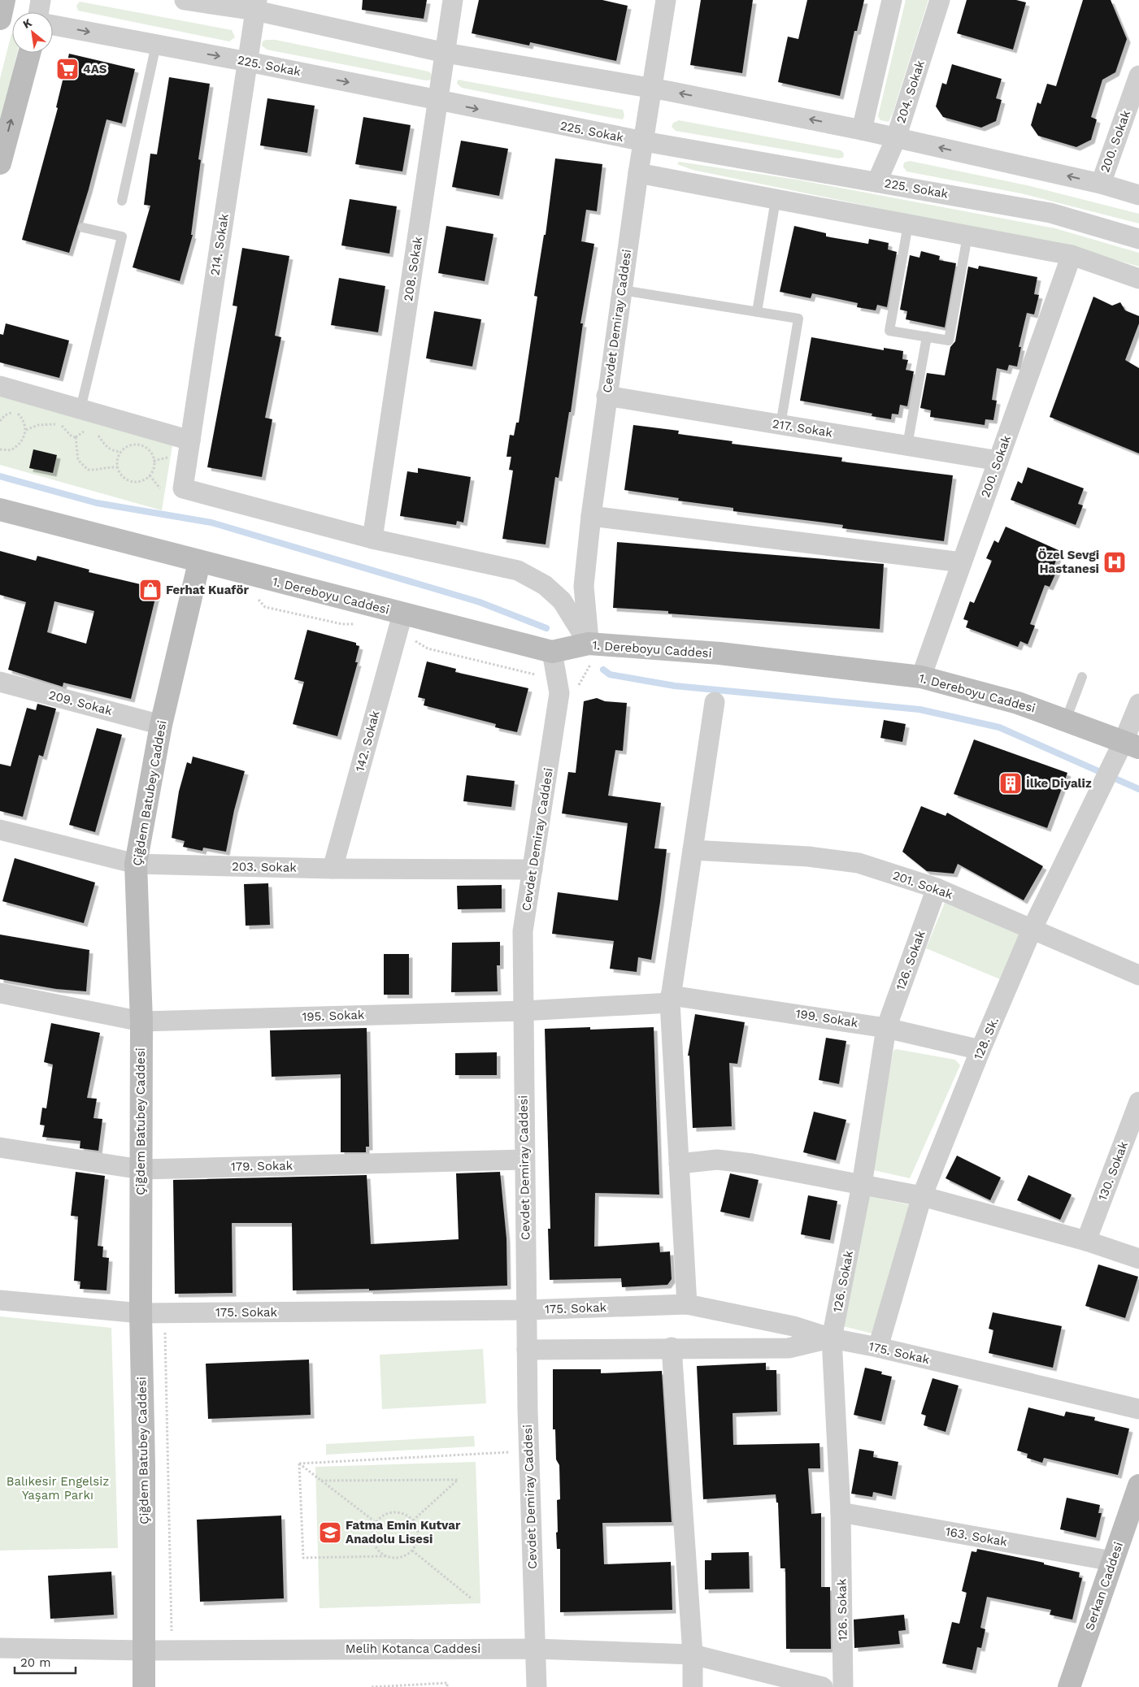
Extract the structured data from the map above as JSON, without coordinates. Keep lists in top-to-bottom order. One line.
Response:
{"streets":{"main road":["1. Dereboyu Caddesi","Çiğdem Batubey Caddesi","Serkan Caddesi"],"street":["225. Sokak","204. Sokak","200. Sokak","214. Sokak","208. Sokak","Cevdet Demiray Caddesi","217. Sokak","209. Sokak","142. Sokak","203. Sokak","201. Sokak","126. Sokak","195. Sokak","199. Sokak","128. Sk.","179. Sokak","130. Sokak","175. Sokak","163. Sokak","Melih Kotanca Caddesi"]},"crossings":[["225. Sokak","204. Sokak"],["225. Sokak","214. Sokak"],["225. Sokak","208. Sokak"],["225. Sokak","Cevdet Demiray Caddesi"],["200. Sokak","217. Sokak"],["200. Sokak","1. Dereboyu Caddesi"],["214. Sokak","208. Sokak"],["Cevdet Demiray Caddesi","217. Sokak"],["Cevdet Demiray Caddesi","1. Dereboyu Caddesi"],["Cevdet Demiray Caddesi","203. Sokak"],["Cevdet Demiray Caddesi","195. Sokak"],["Cevdet Demiray Caddesi","179. Sokak"],["Cevdet Demiray Caddesi","175. Sokak"],["Cevdet Demiray Caddesi","Melih Kotanca Caddesi"],["1. Dereboyu Caddesi","142. Sokak"],["1. Dereboyu Caddesi","Çiğdem Batubey Caddesi"],["1. Dereboyu Caddesi","128. Sk."],["209. Sokak","Çiğdem Batubey Caddesi"],["142. Sokak","203. Sokak"],["Çiğdem Batubey Caddesi","203. Sokak"],["Çiğdem Batubey Caddesi","195. Sokak"],["Çiğdem Batubey Caddesi","179. Sokak"],["Çiğdem Batubey Caddesi","175. Sokak"],["Çiğdem Batubey Caddesi","Melih Kotanca Caddesi"],["201. Sokak","126. Sokak"],["201. Sokak","128. Sk."],["126. Sokak","199. Sokak"],["126. Sokak","175. Sokak"],["126. Sokak","163. Sokak"],["195. Sokak","199. Sokak"],["199. Sokak","128. Sk."],["128. Sk.","175. Sokak"],["163. Sokak","Serkan Caddesi"]],"parks":["Balıkesir Engelsiz Yaşam Parkı"],"places":{"supermarket":["4AS"],"hospital":["Özel Sevgi Hastanesi"],"shop":["Ferhat Kuaför"],"building":["İlke Diyaliz"],"school or university":["Fatma Emin Kutvar Anadolu Lisesi"]},"scale_bar":"20 m","north":"top left"}
